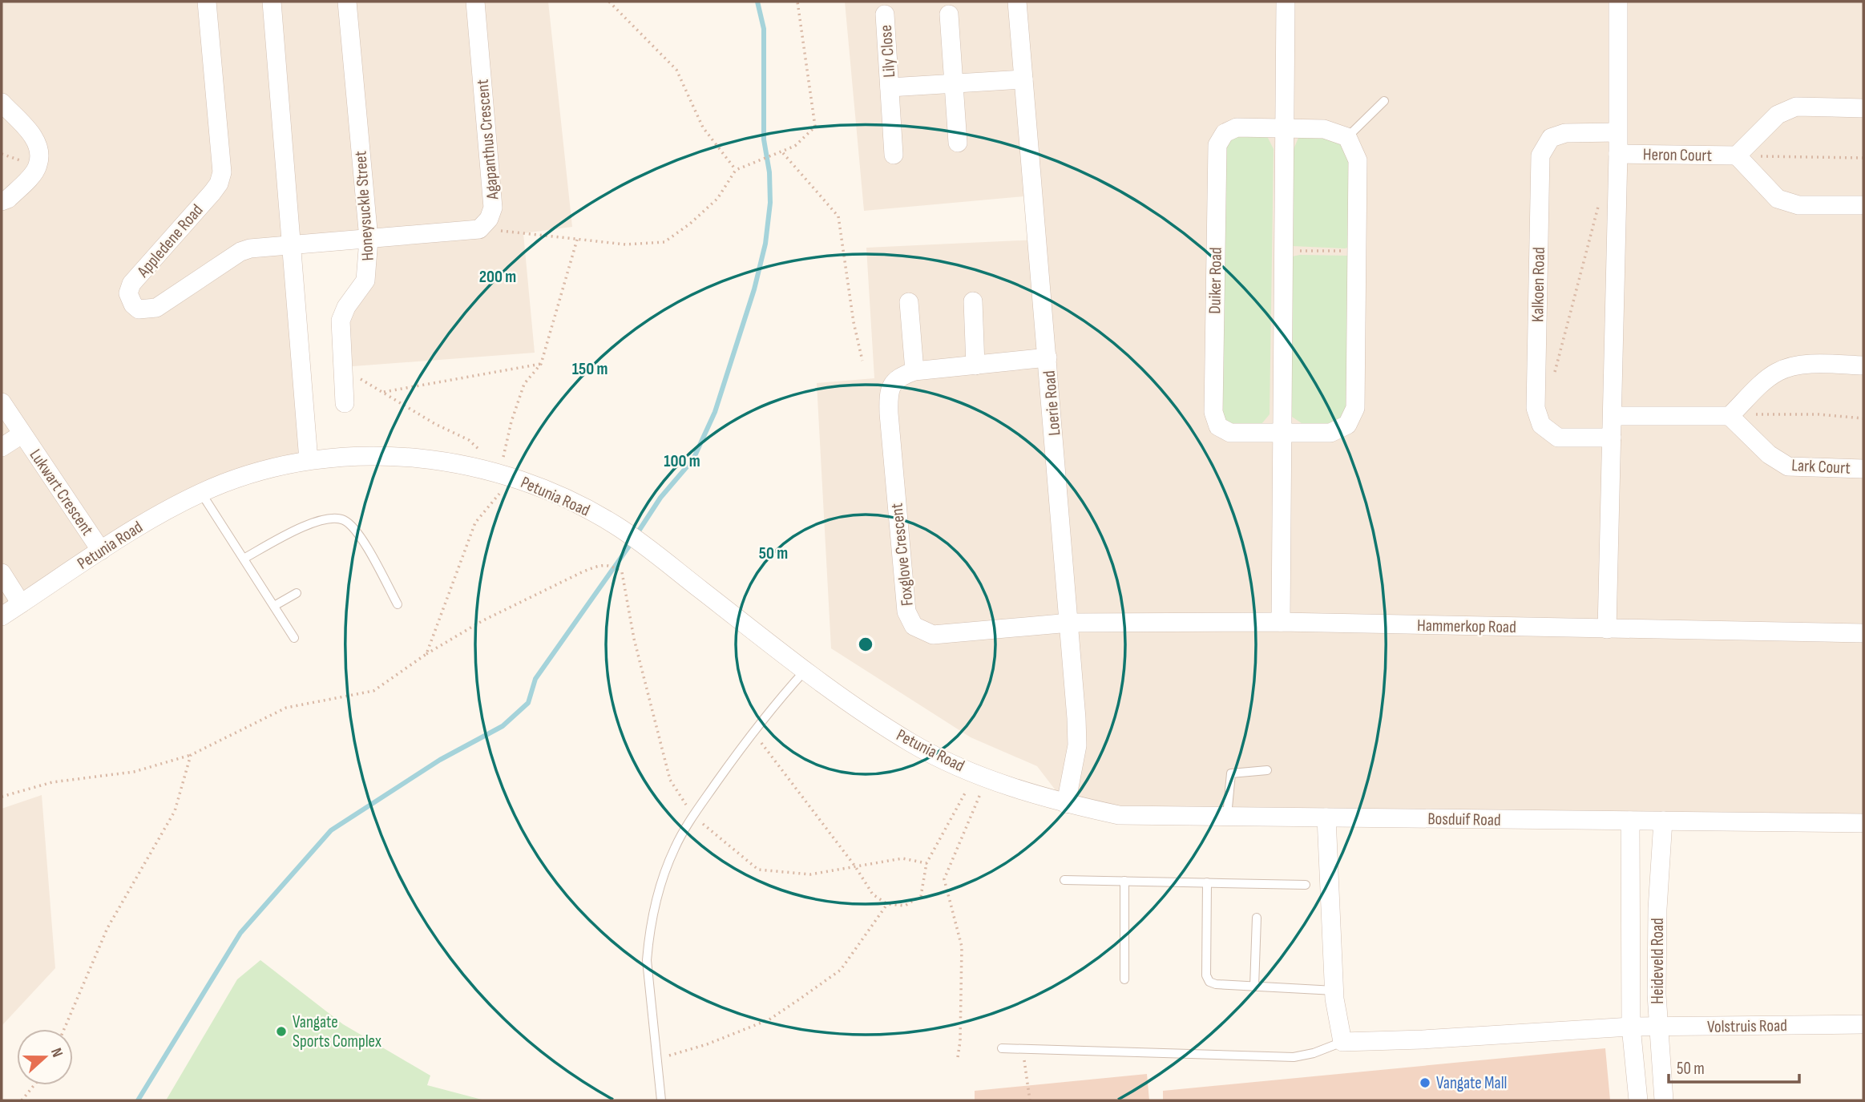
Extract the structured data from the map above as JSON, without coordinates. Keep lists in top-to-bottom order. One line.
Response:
{"streets":{"street":["Lily Close","Agapanthus Crescent","Heron Court","Honeysuckle Street","Appledene Road","Duiker Road","Kalkoen Road","Loerie Road","Lark Court","Lukwart Crescent","Petunia Road","Foxglove Crescent","Hammerkop Road","Bosduif Road","Heideveld Road","Volstruis Road"]},"crossings":[["Lily Close","Loerie Road"],["Loerie Road","Petunia Road"],["Loerie Road","Foxglove Crescent"],["Loerie Road","Hammerkop Road"],["Loerie Road","Bosduif Road"],["Lukwart Crescent","Petunia Road"],["Petunia Road","Bosduif Road"],["Foxglove Crescent","Hammerkop Road"],["Bosduif Road","Heideveld Road"],["Heideveld Road","Volstruis Road"]],"places":["Vangate Sports Complex","Vangate Mall"],"scale_bar":"50 m","north":"right","rings":["200 m","150 m","100 m","50 m"]}
